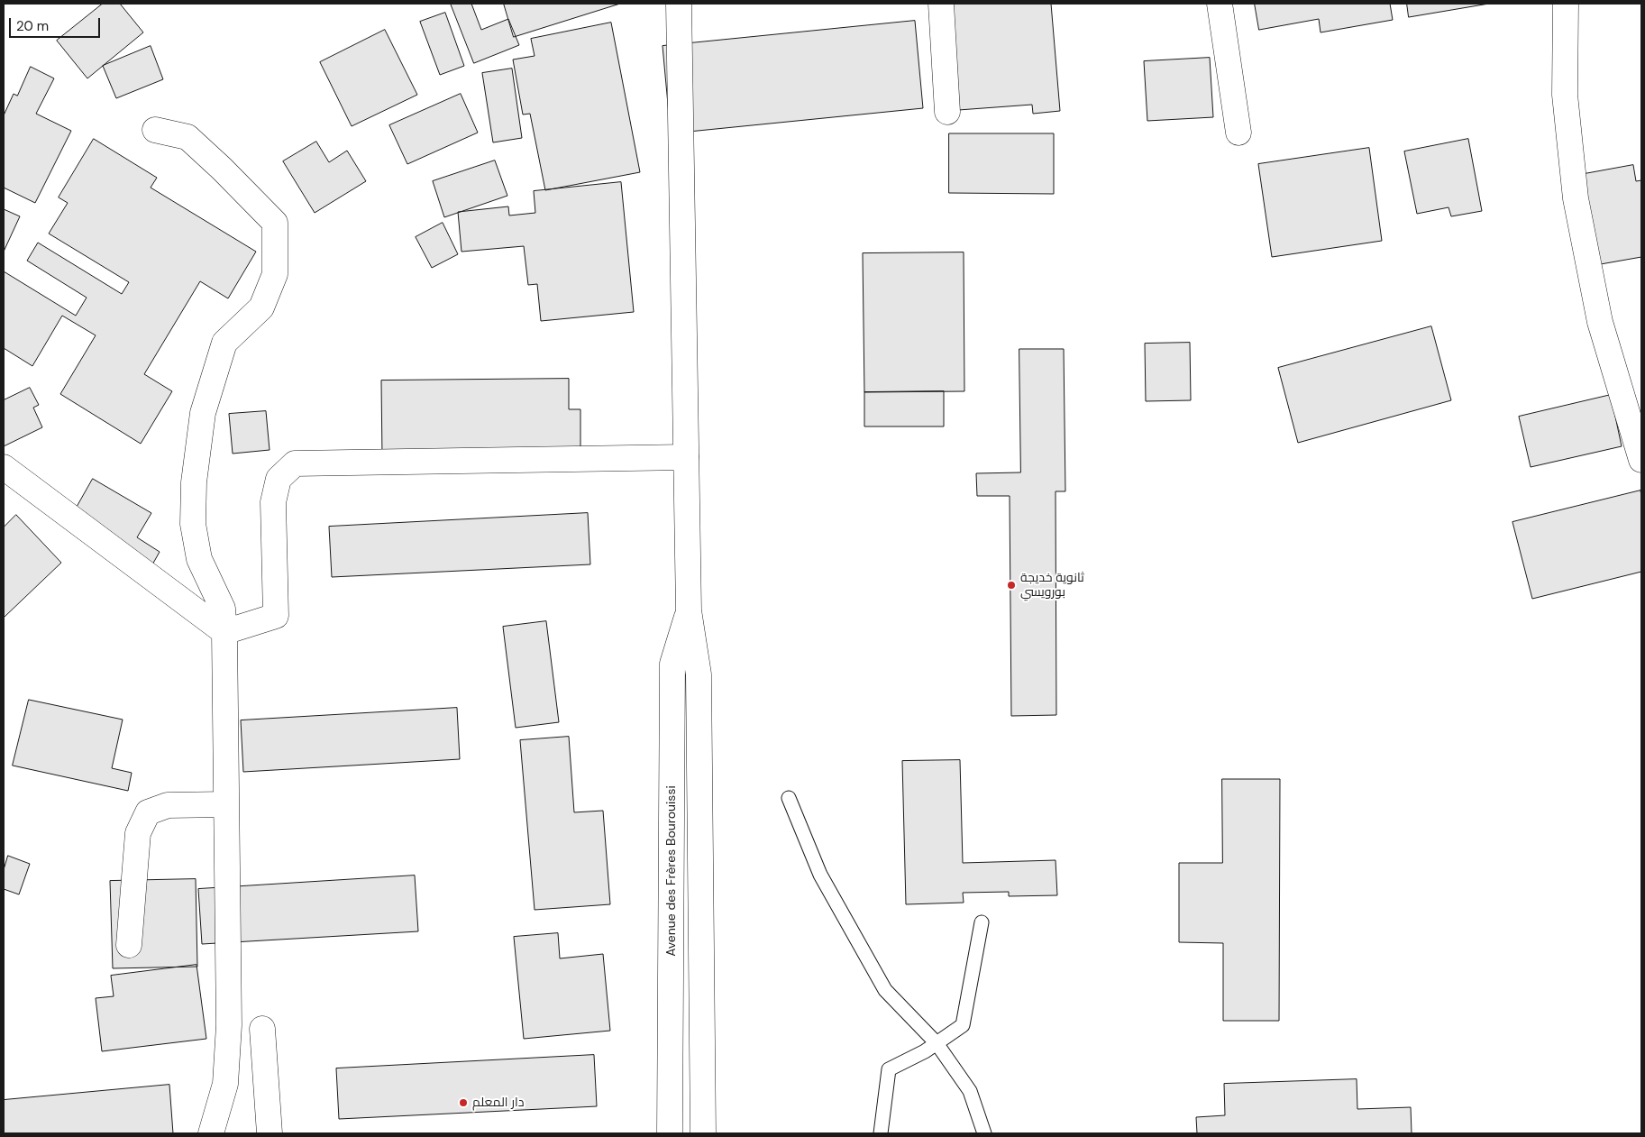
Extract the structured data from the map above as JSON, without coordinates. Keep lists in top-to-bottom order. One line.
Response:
{"streets":{"street":["Avenue des Frères Bourouissi"]},"places":["ثانوية خديجة بورويسي","دار المعلم"],"scale_bar":"20 m"}
